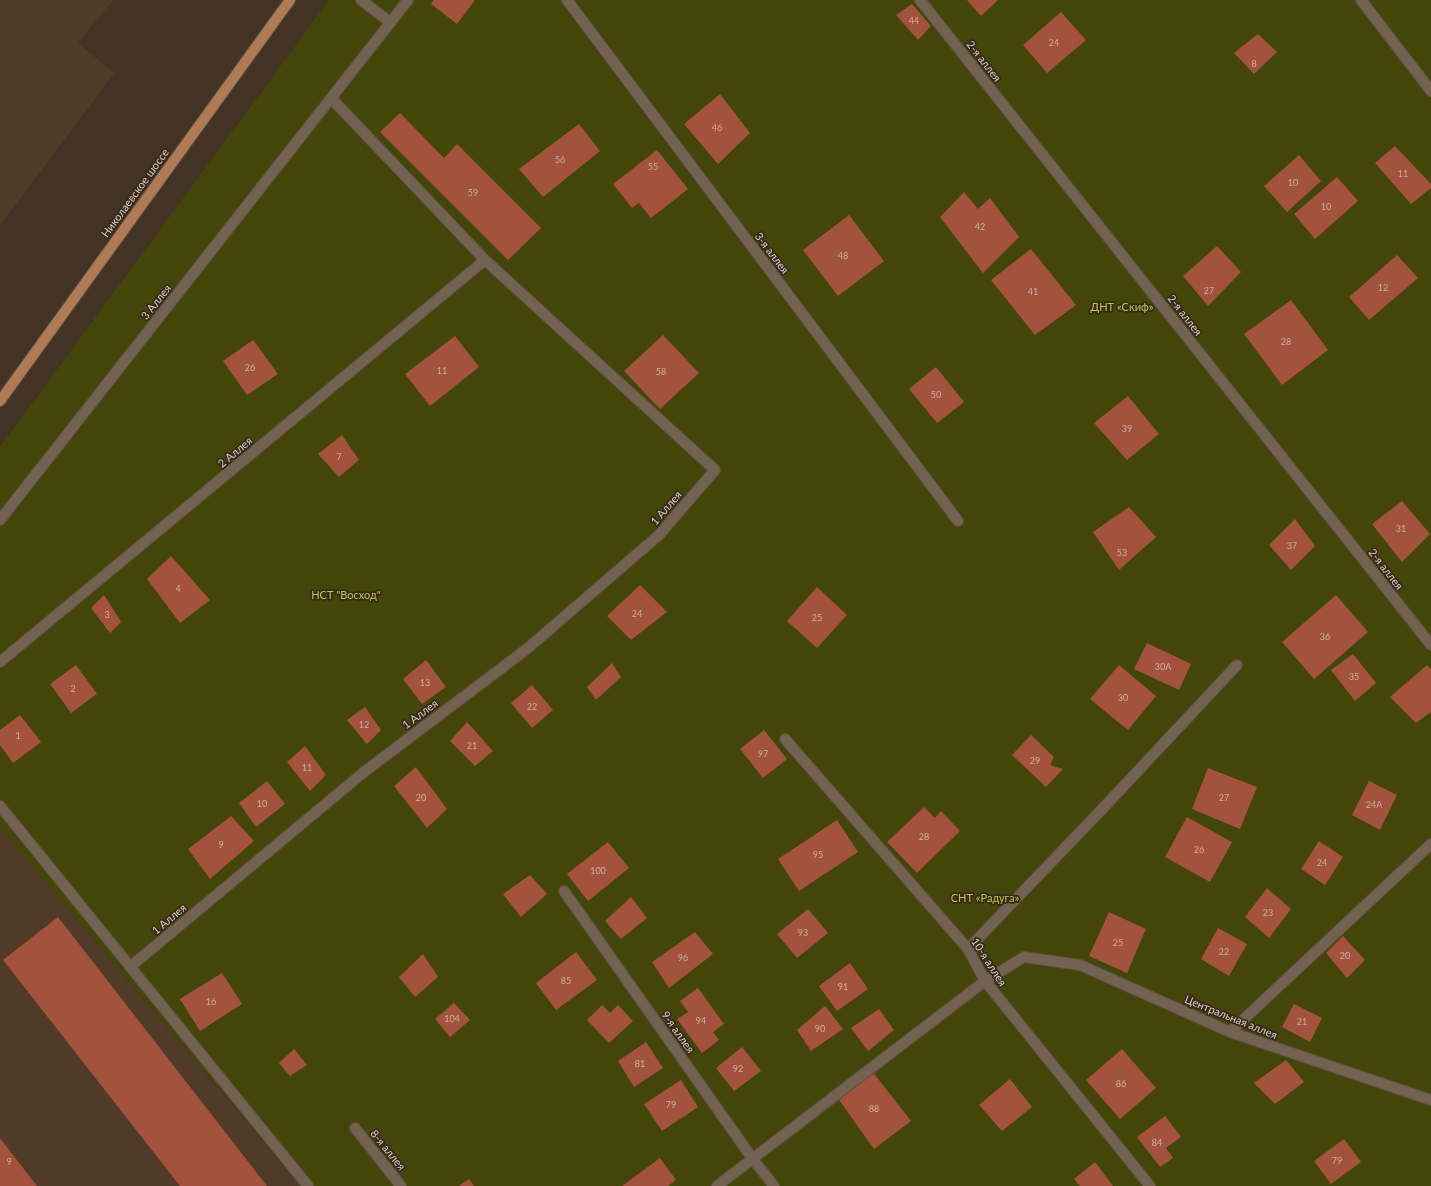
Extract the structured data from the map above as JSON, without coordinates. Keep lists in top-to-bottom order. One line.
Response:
{"streets":{"main road":["Николаевское шоссе"],"street":["2-я аллея","3-я аллея","3 Аллея","2 Аллея","1 Аллея","10-я аллея","Центральная аллея","9-я аллея","8-я аллея"]},"crossings":[["2 Аллея","1 Аллея"],["10-я аллея","Центральная аллея"]],"parks":["ДНТ «Скиф»","НСТ \"Восход\"","СНТ «Радуга»"],"house_numbers":["44","24","8","46","56","55","11","10","59","10","42","48","12","27","41","28","26","11","58","50","39","7","31","37","53","4","24","3","25","36","30А","35","13","2","30","22","12","1","21","97","29","11","20","27","10","24А","28","9","26","95","24","100","23","93","25","22","20","96","85","91","16","104","94","21","90","81","92","86","79","88","84","79","9"]}
